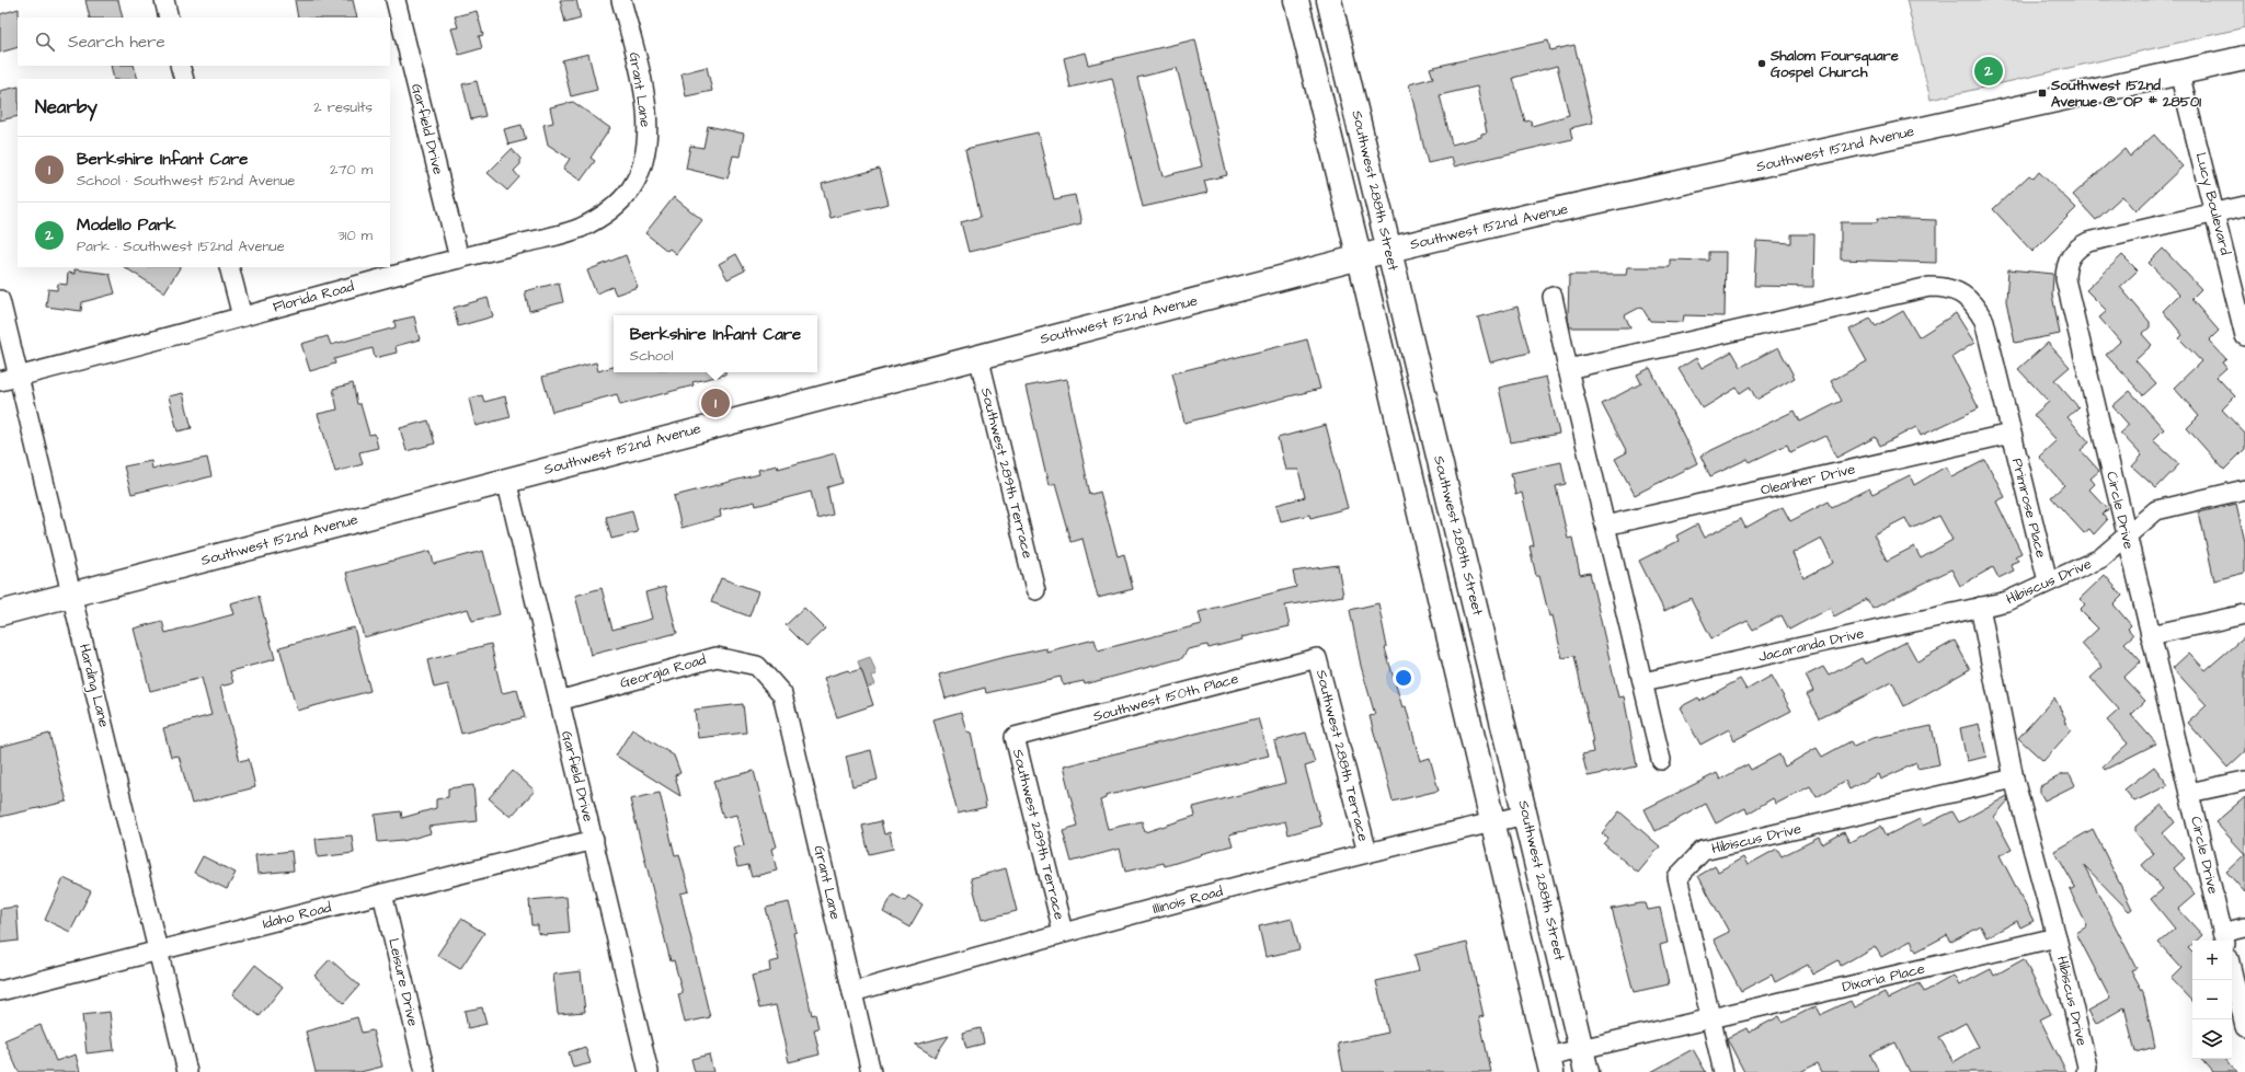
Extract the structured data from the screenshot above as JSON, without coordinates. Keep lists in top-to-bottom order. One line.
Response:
{"streets":{"street":["Grant Lane","Garfield Drive","Southwest 152nd Avenue","Southwest 288th Street","Lucy Boulevard","Florida Road","Southwest 289th Terrace","Oleanher Drive","Primrose Place","Circle Drive","Hibiscus Drive","Jacaranda Drive","Georgia Road","Harding Lane","Southwest 150th Place","Southwest 288th Terrace","Illinois Road","Idaho Road","Dixoria Place","Leisure Drive"]},"crossings":[["Grant Lane","Florida Road"],["Grant Lane","Georgia Road"],["Grant Lane","Illinois Road"],["Garfield Drive","Southwest 152nd Avenue"],["Garfield Drive","Florida Road"],["Garfield Drive","Georgia Road"],["Garfield Drive","Idaho Road"],["Southwest 152nd Avenue","Southwest 288th Street"],["Southwest 152nd Avenue","Lucy Boulevard"],["Southwest 152nd Avenue","Southwest 289th Terrace"],["Southwest 152nd Avenue","Harding Lane"],["Southwest 288th Street","Illinois Road"],["Southwest 288th Street","Dixoria Place"],["Lucy Boulevard","Circle Drive"],["Florida Road","Harding Lane"],["Southwest 289th Terrace","Southwest 150th Place"],["Southwest 289th Terrace","Illinois Road"],["Oleanher Drive","Primrose Place"],["Primrose Place","Hibiscus Drive"],["Circle Drive","Hibiscus Drive"],["Hibiscus Drive","Jacaranda Drive"],["Hibiscus Drive","Dixoria Place"],["Harding Lane","Idaho Road"],["Southwest 150th Place","Southwest 288th Terrace"],["Southwest 288th Terrace","Illinois Road"],["Idaho Road","Leisure Drive"]],"places":{"other":["Shalom Foursquare Gospel Church"],"transit":["Southwest 152nd Avenue @ OP # 28501"]},"page":{"search":"Search here","pins":["2","1"],"heading":["Nearby","2 results"],"list":[{"mark":"1","name":"Berkshire Infant Care","note":"School · Southwest 152nd Avenue","value":"270 m"},{"mark":"2","name":"Modello Park","note":"Park · Southwest 152nd Avenue","value":"310 m"}],"popup":["Berkshire Infant Care","School"],"map_buttons":["+","−"]}}
